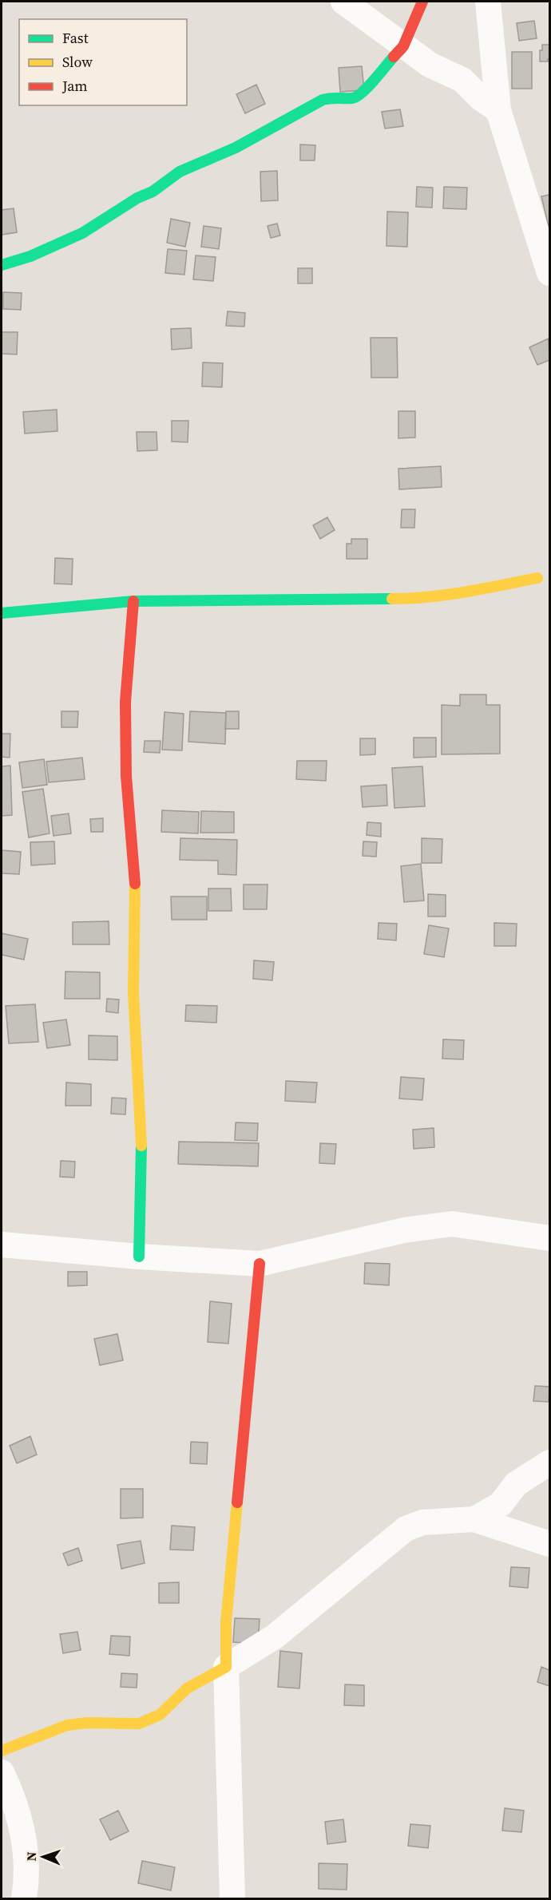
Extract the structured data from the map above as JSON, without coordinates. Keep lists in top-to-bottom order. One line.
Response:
{"legend":["Fast","Slow","Jam"],"north":"left"}
